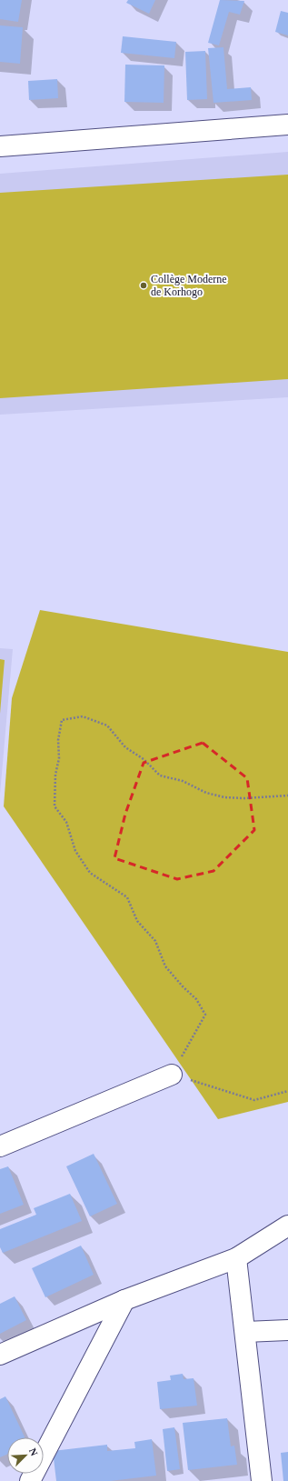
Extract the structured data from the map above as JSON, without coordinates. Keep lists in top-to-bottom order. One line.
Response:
{"places":["Collège Moderne de Korhogo"],"north":"top right"}
